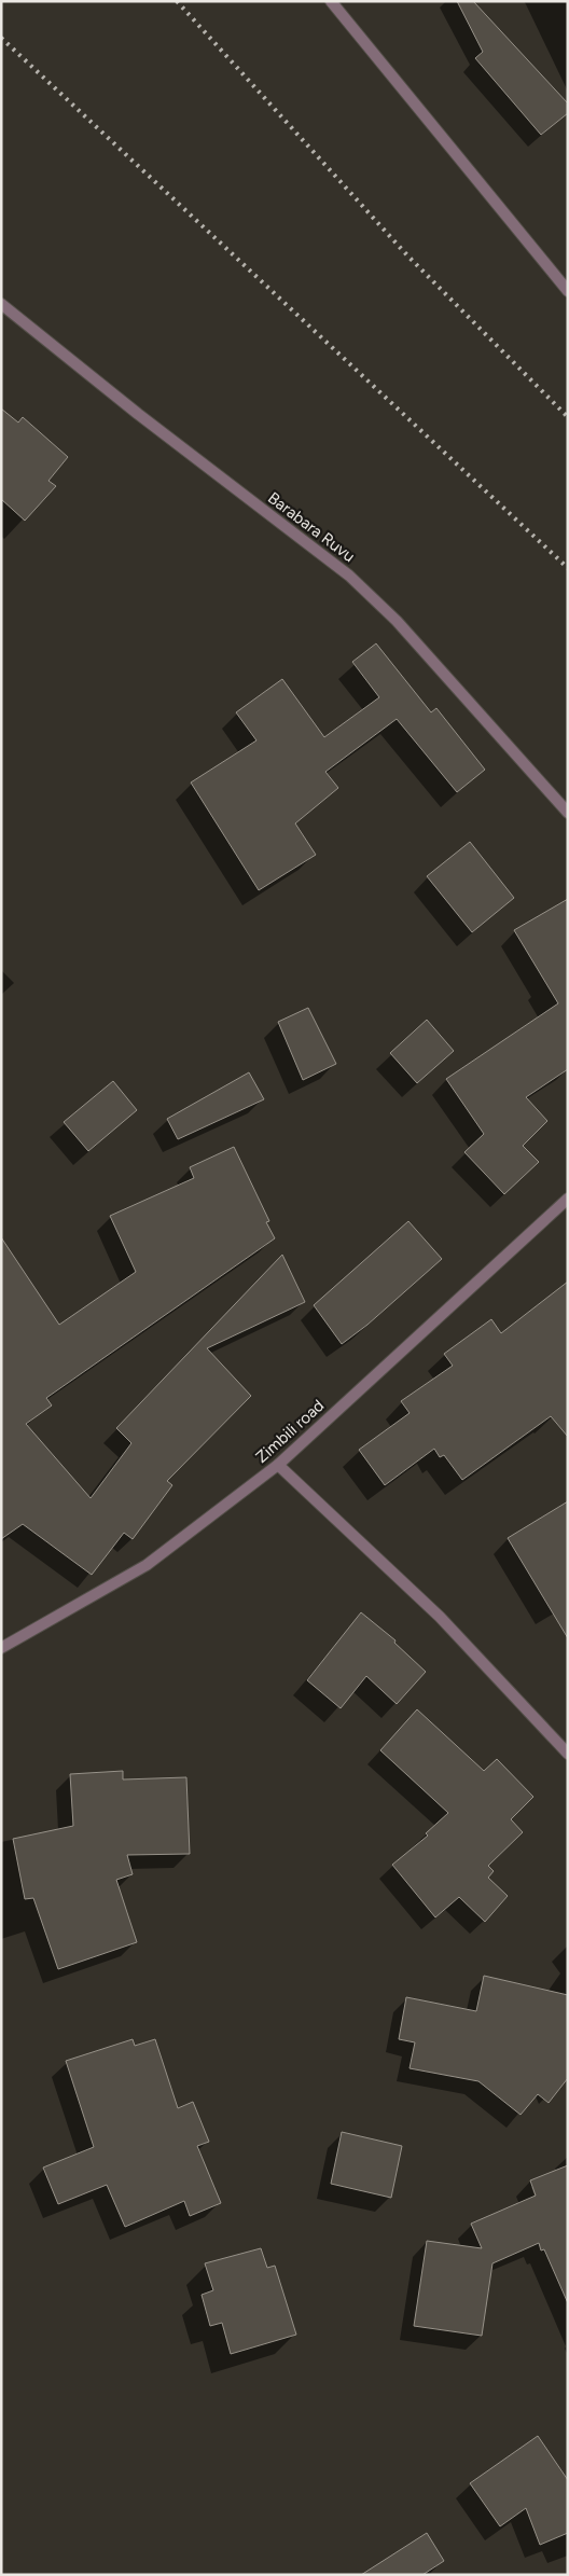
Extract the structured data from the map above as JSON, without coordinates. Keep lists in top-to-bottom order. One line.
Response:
{"streets":{"street":["Barabara Ruvu","Zimbili road"]}}
